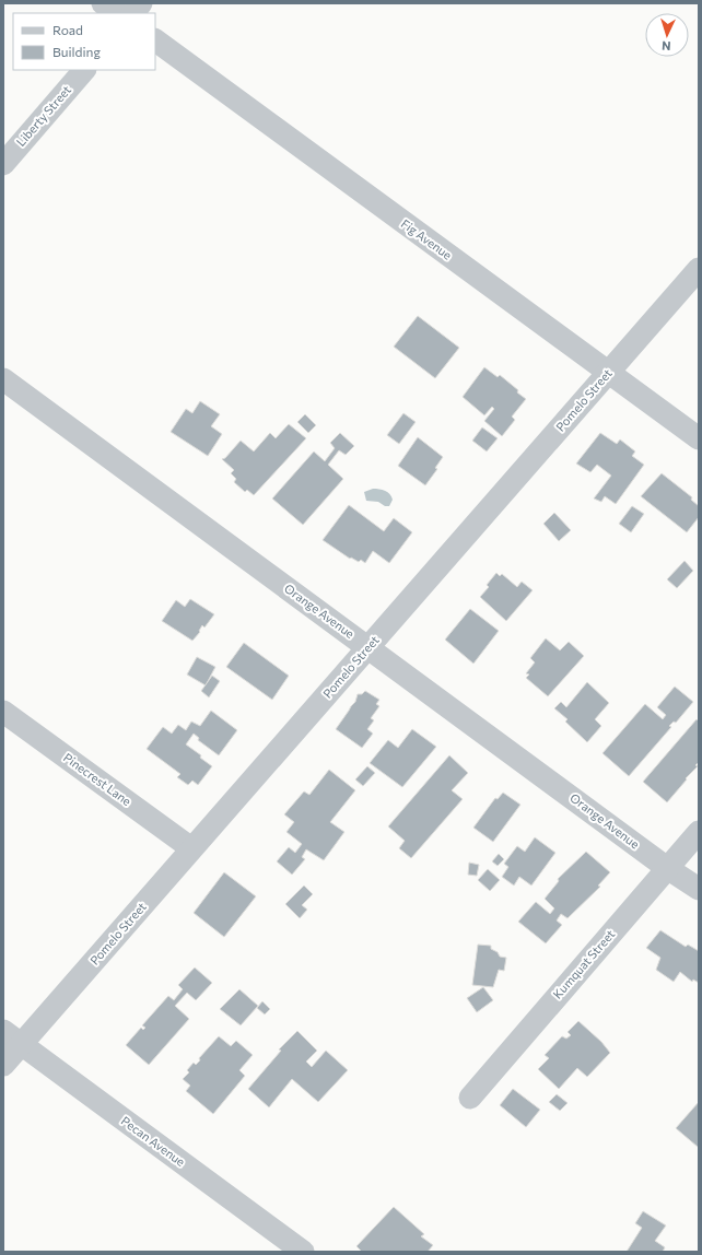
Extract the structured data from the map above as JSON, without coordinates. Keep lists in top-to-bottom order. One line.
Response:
{"streets":{"street":["Liberty Street","Fig Avenue","Pomelo Street","Orange Avenue","Pinecrest Lane","Kumquat Street","Pecan Avenue"]},"crossings":[["Fig Avenue","Pomelo Street"],["Pomelo Street","Orange Avenue"],["Pomelo Street","Pinecrest Lane"],["Pomelo Street","Pecan Avenue"],["Orange Avenue","Kumquat Street"]],"legend":["Road","Building"],"north":"bottom"}
